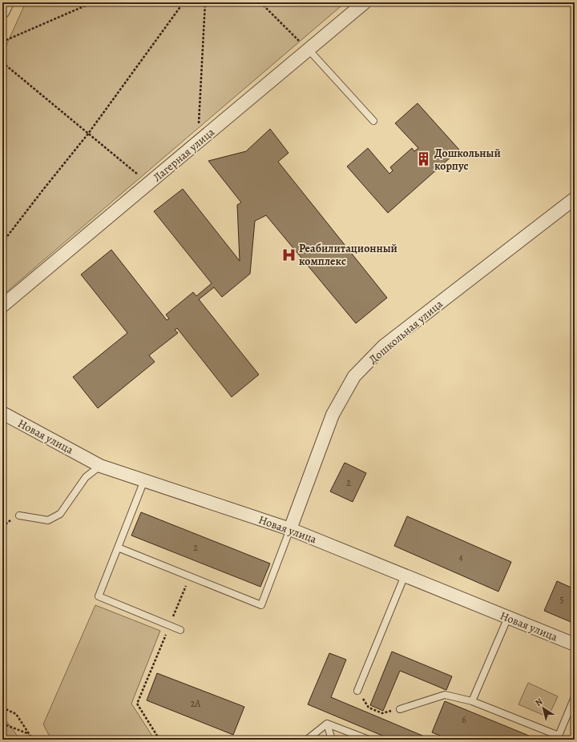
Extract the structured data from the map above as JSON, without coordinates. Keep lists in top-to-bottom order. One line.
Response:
{"streets":{"street":["Лагерная улица","Дошкольная улица","Новая улица"]},"crossings":[["Дошкольная улица","Новая улица"]],"places":{"building":["Дошкольный корпус"],"hospital":["Реабилитационный комплекс"]},"house_numbers":["2","2","4","5","2А","6"],"north":"top left"}
